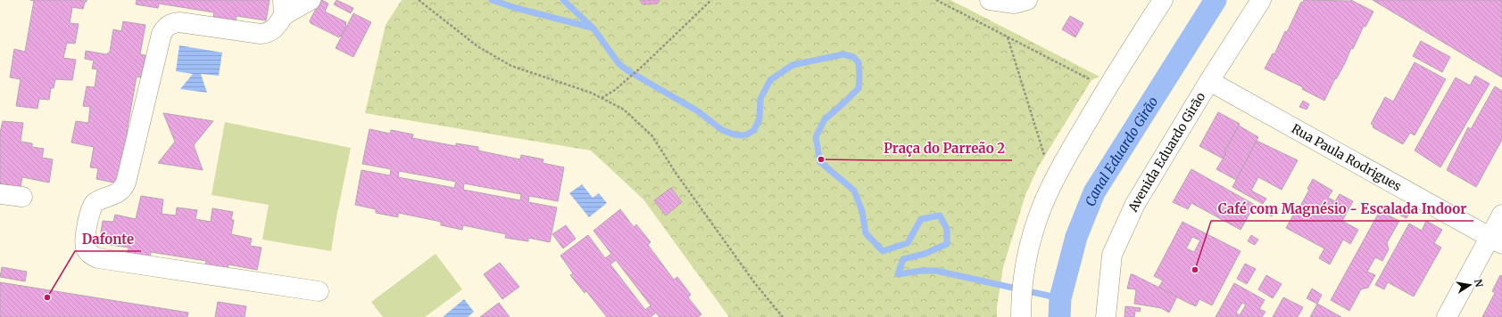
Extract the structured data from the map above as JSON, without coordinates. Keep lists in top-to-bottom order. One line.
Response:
{"streets":{"main road":["Avenida Eduardo Girão","Rua Paula Rodrigues"]},"crossings":[["Avenida Eduardo Girão","Rua Paula Rodrigues"]],"water":["Canal Eduardo Girão"],"places":["Praça do Parreão 2","Café com Magnésio - Escalada Indoor","Dafonte"],"north":"right"}
